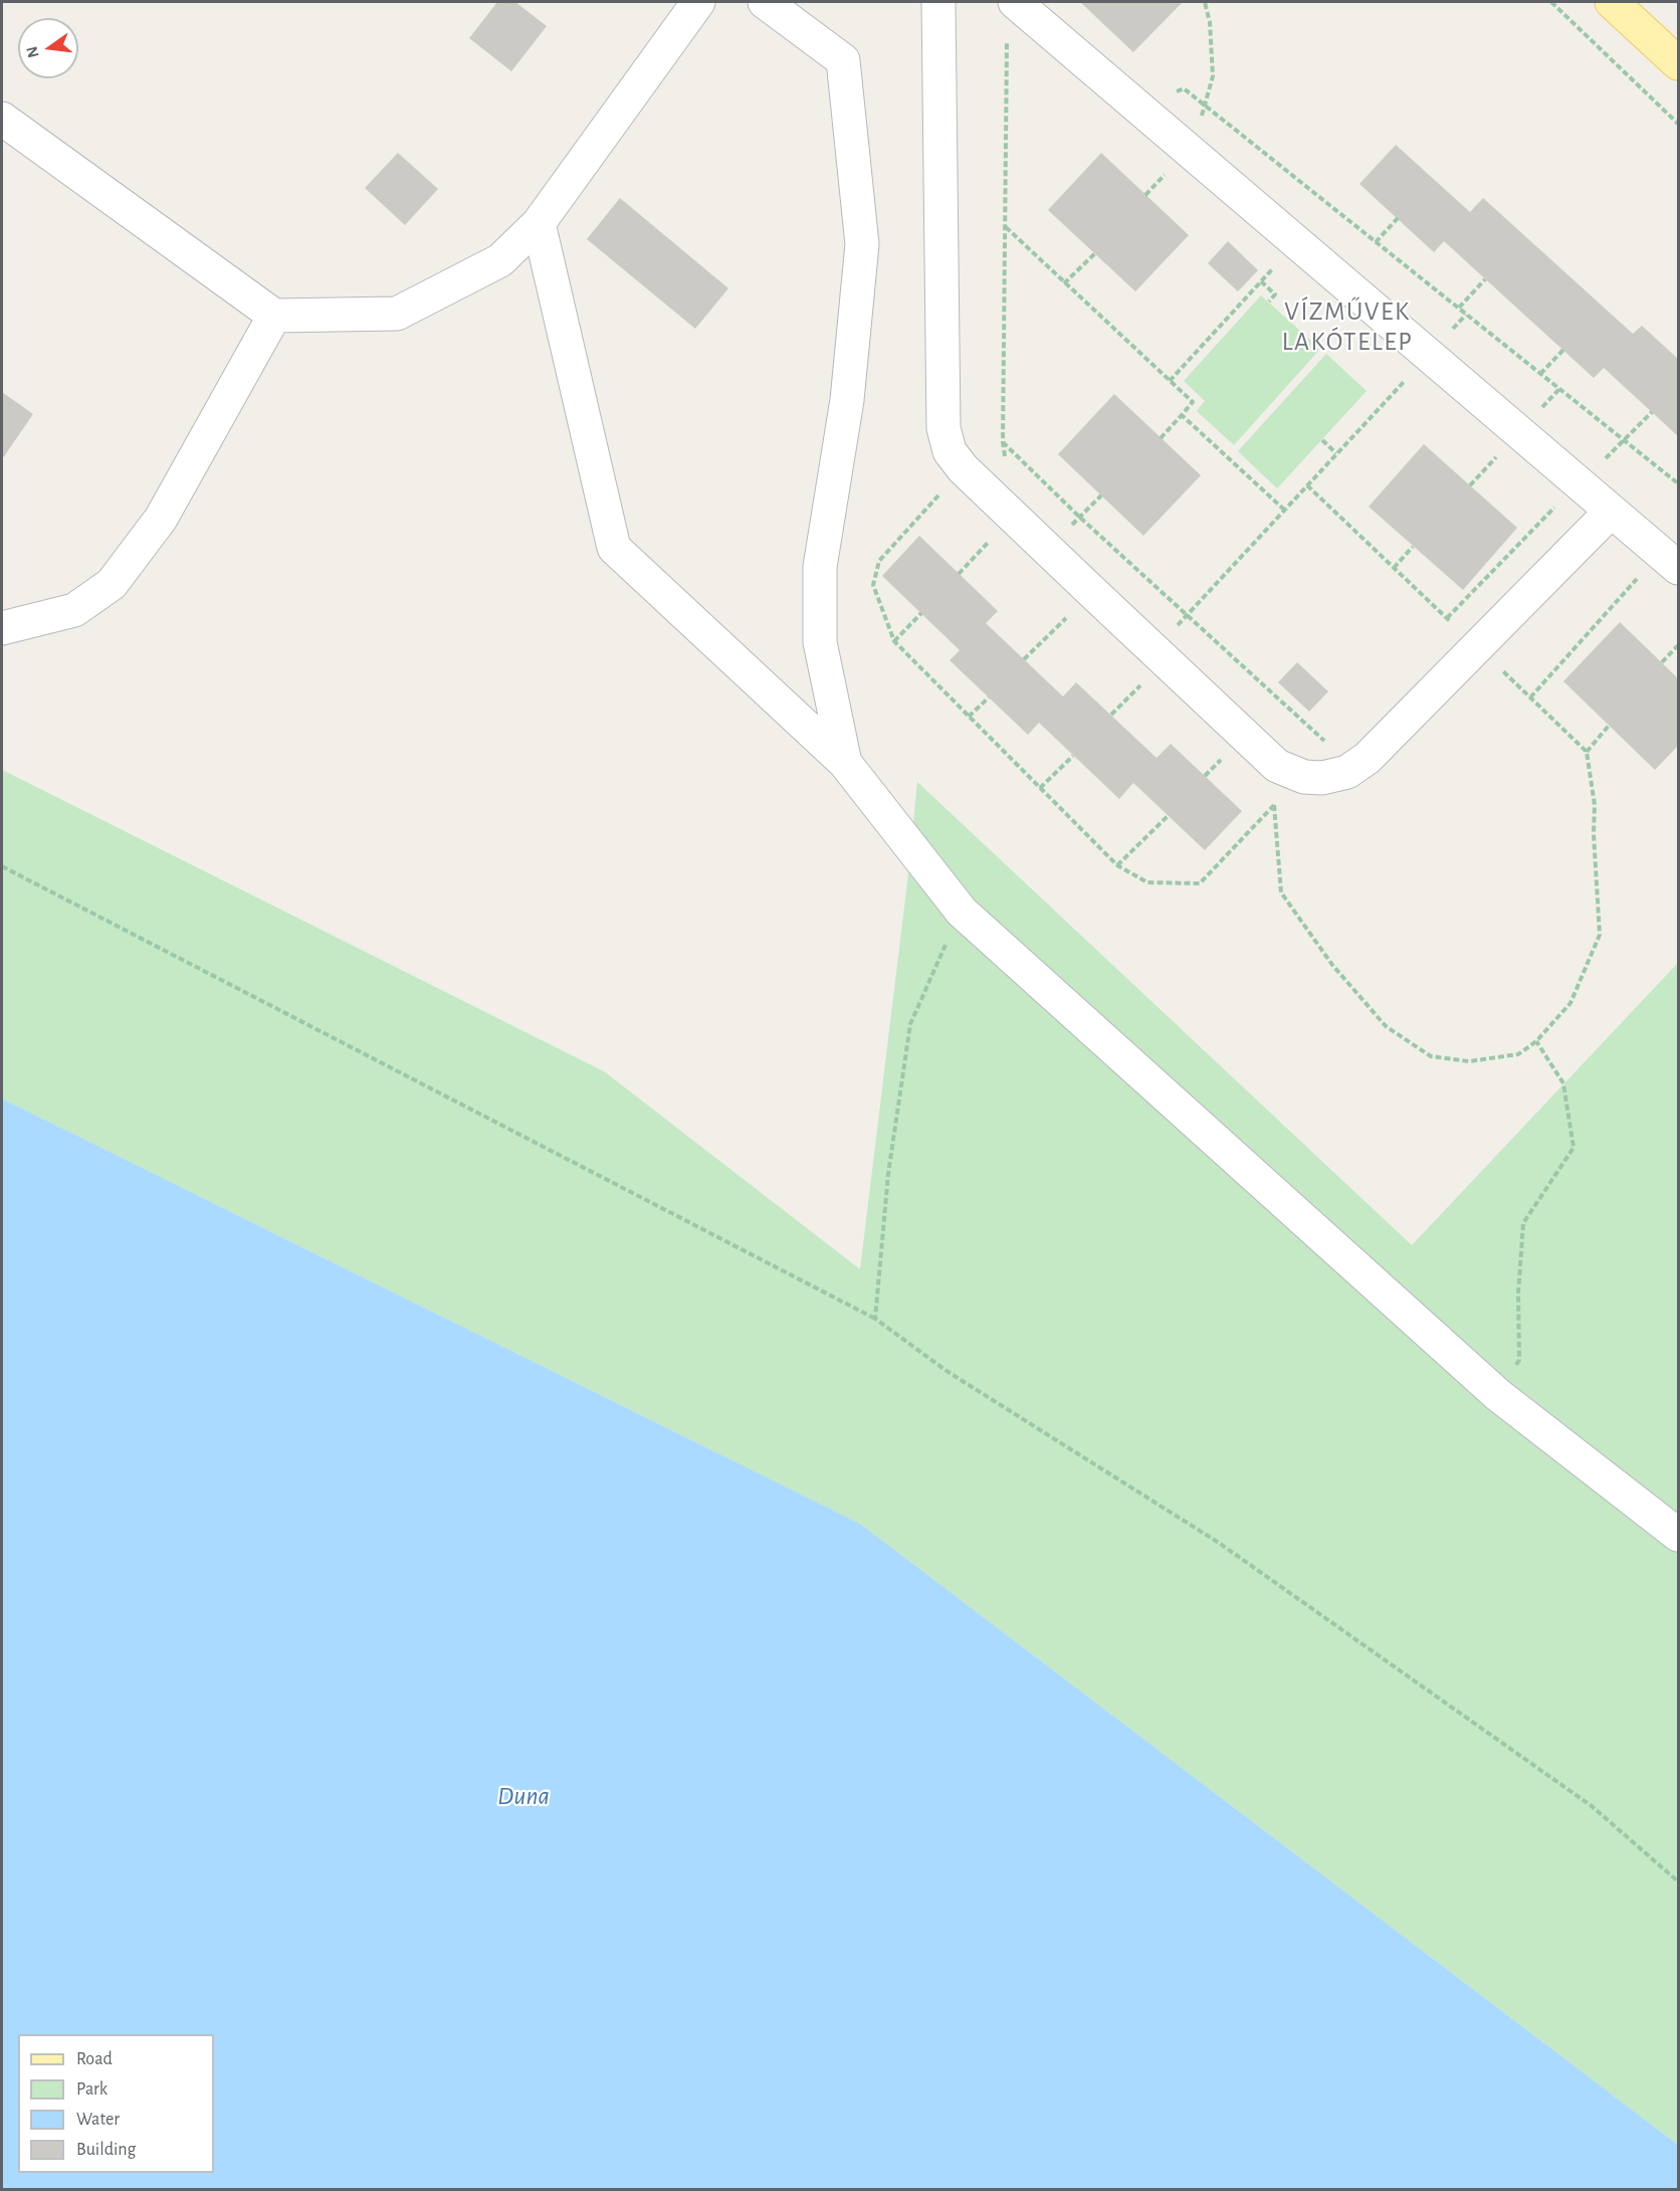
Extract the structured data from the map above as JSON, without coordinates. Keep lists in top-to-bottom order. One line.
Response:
{"districts":["VÍZMŰVEK LAKÓTELEP"],"water":["Duna"],"legend":["Road","Park","Water","Building"],"north":"left"}
